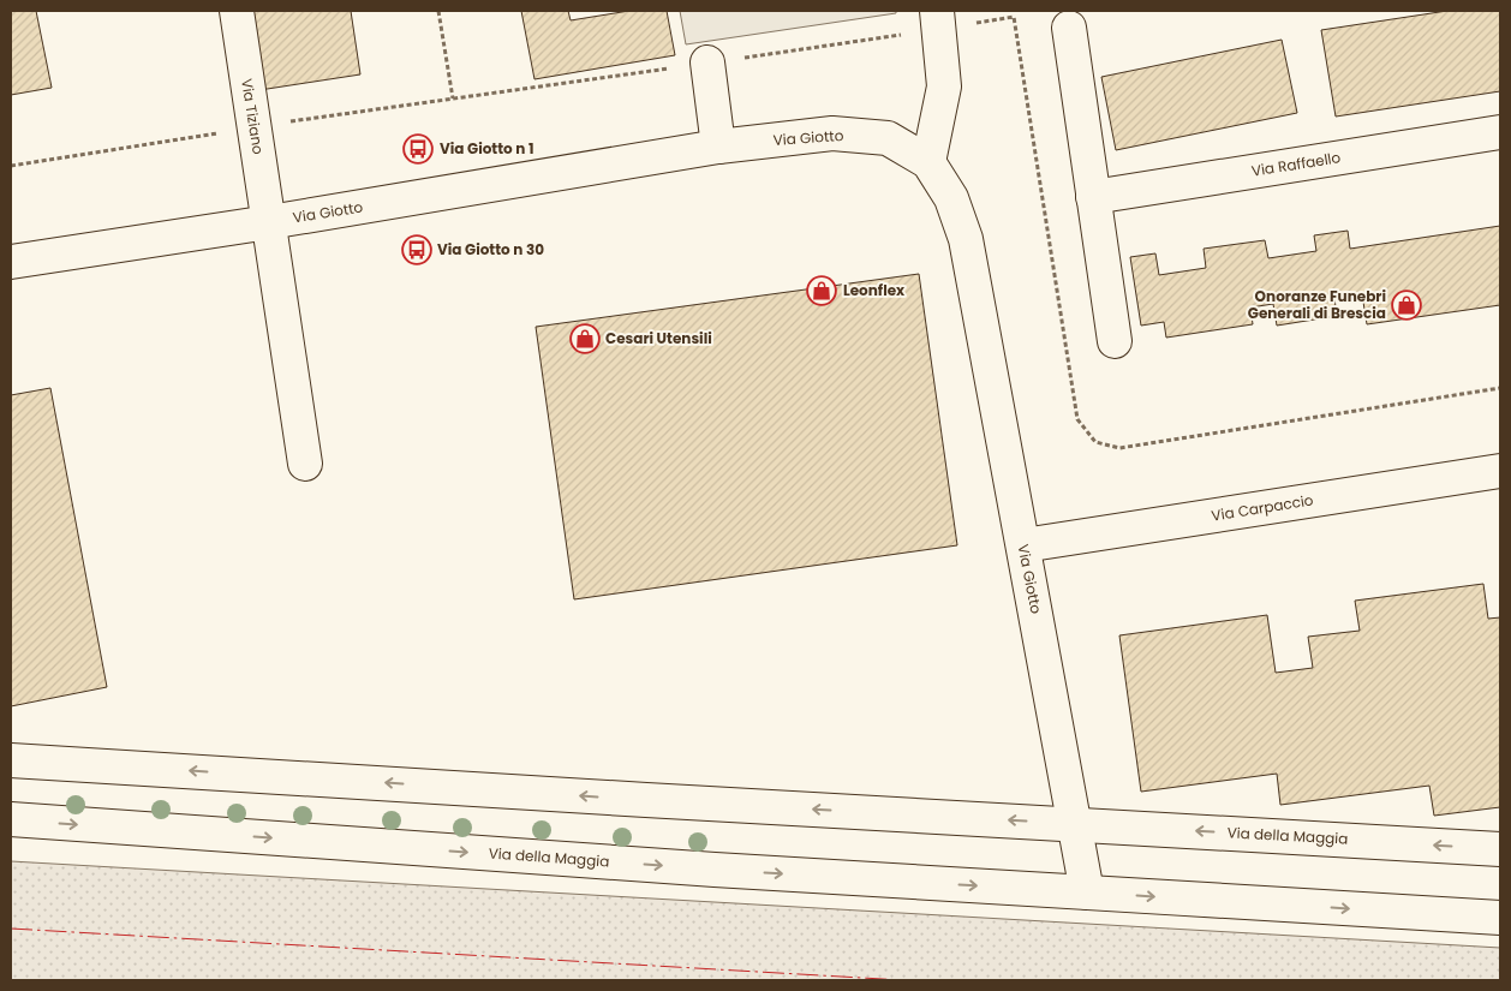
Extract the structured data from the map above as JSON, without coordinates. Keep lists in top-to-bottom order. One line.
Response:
{"streets":{"street":["Via Tiziano","Via Giotto","Via Raffaello","Via Carpaccio","Via della Maggia"]},"crossings":[["Via Tiziano","Via Giotto"],["Via Giotto","Via Carpaccio"],["Via Giotto","Via della Maggia"]],"places":{"bus stop":["Via Giotto n 1","Via Giotto n 30"],"shop":["Leonflex","Onoranze Funebri Generali di Brescia","Cesari Utensili"]}}
